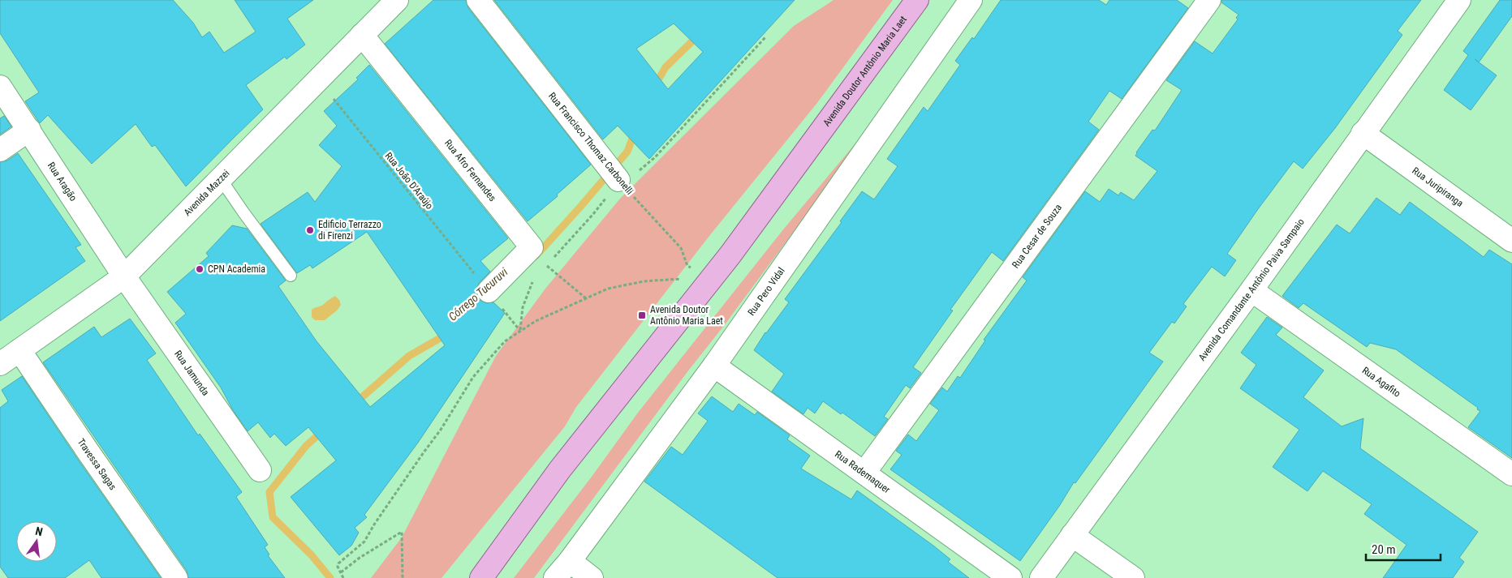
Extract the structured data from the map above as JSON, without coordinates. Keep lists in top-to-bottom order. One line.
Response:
{"streets":{"main road":["Avenida Doutor Antônio Maria Laet"],"street":["Rua Francisco Thomaz Carbonelli","Rua Afro Fernandes","Rua Aragão","Rua Juripiranga","Avenida Mazzei","Rua Cesar de Souza","Avenida Comandante Antônio Paiva Sampaio","Rua Pero Vidal","Rua Jamunda","Rua Agafito","Travessa Sagas","Rua Rademaquer"],"path":["Rua João D'Araújo"]},"crossings":[["Avenida Doutor Antônio Maria Laet","Rua Francisco Thomaz Carbonelli"],["Rua Afro Fernandes","Rua João D'Araújo"],["Rua Afro Fernandes","Avenida Mazzei"],["Rua Aragão","Avenida Mazzei"],["Rua Aragão","Rua Jamunda"],["Rua João D'Araújo","Avenida Mazzei"],["Rua Juripiranga","Avenida Comandante Antônio Paiva Sampaio"],["Avenida Mazzei","Rua Jamunda"],["Avenida Mazzei","Travessa Sagas"],["Rua Cesar de Souza","Rua Rademaquer"],["Avenida Comandante Antônio Paiva Sampaio","Rua Agafito"],["Rua Pero Vidal","Rua Rademaquer"]],"water":["Córrego Tucuruvi"],"places":{"other":["Edificio Terrazzo di Firenzi","CPN Academia"],"transit":["Avenida Doutor Antônio Maria Laet"]},"scale_bar":"20 m","north":"top"}
